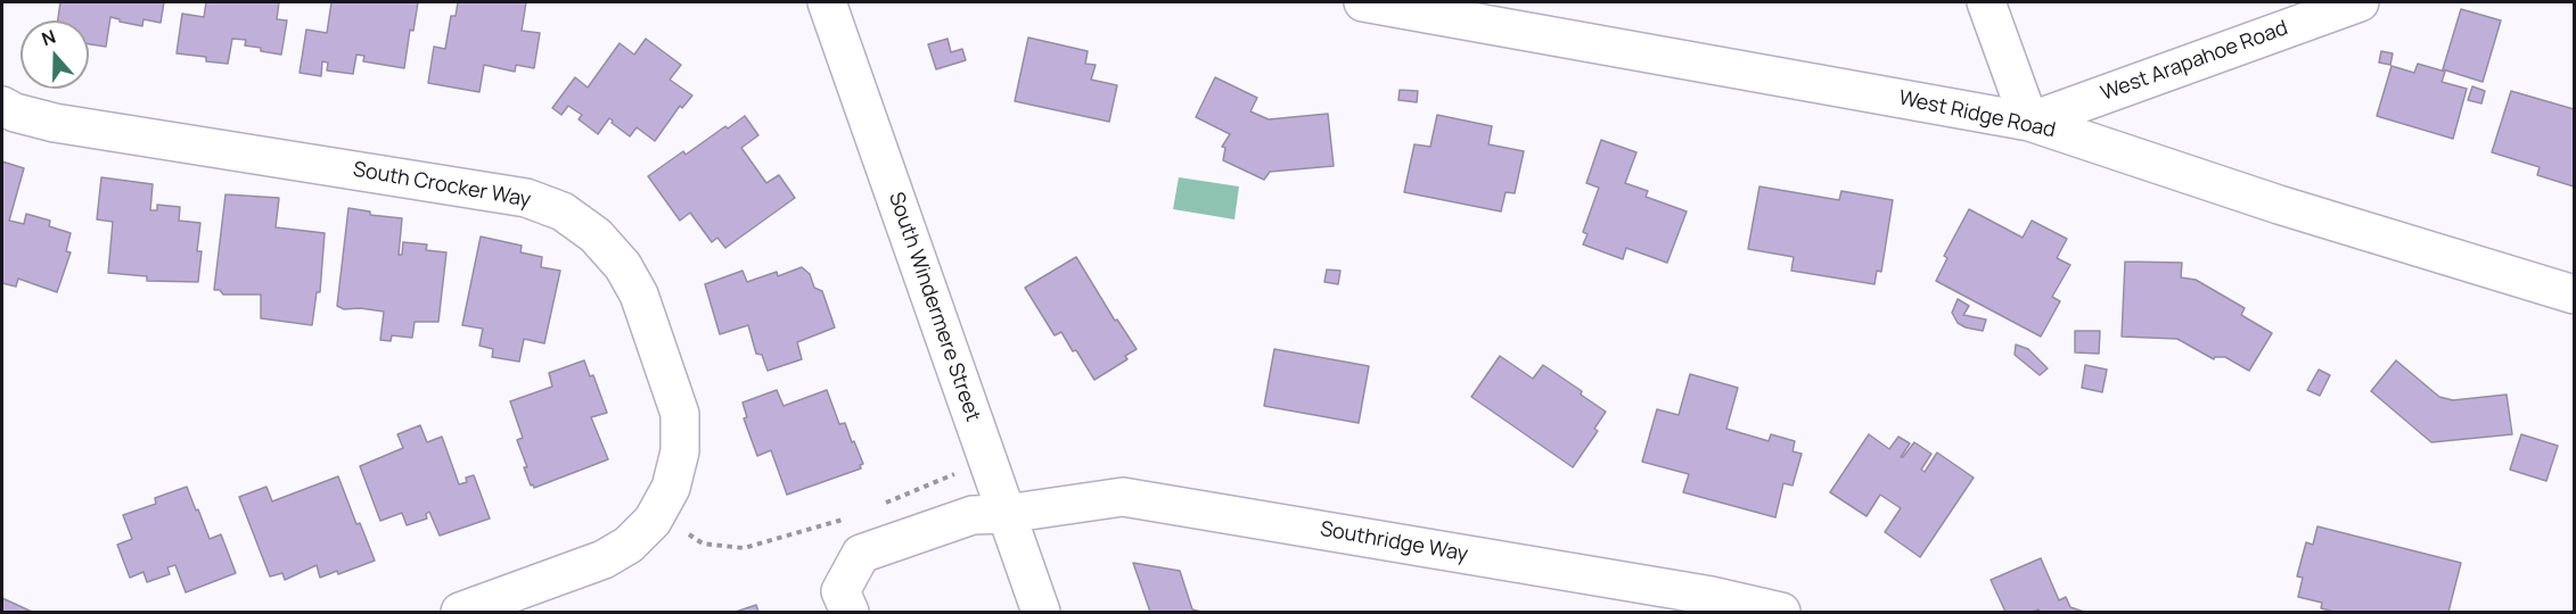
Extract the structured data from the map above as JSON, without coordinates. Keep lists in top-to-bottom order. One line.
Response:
{"streets":{"street":["West Arapahoe Road","West Ridge Road","South Crocker Way","South Windermere Street","Southridge Way"]},"crossings":[["West Arapahoe Road","West Ridge Road"],["South Windermere Street","Southridge Way"]],"north":"top"}
